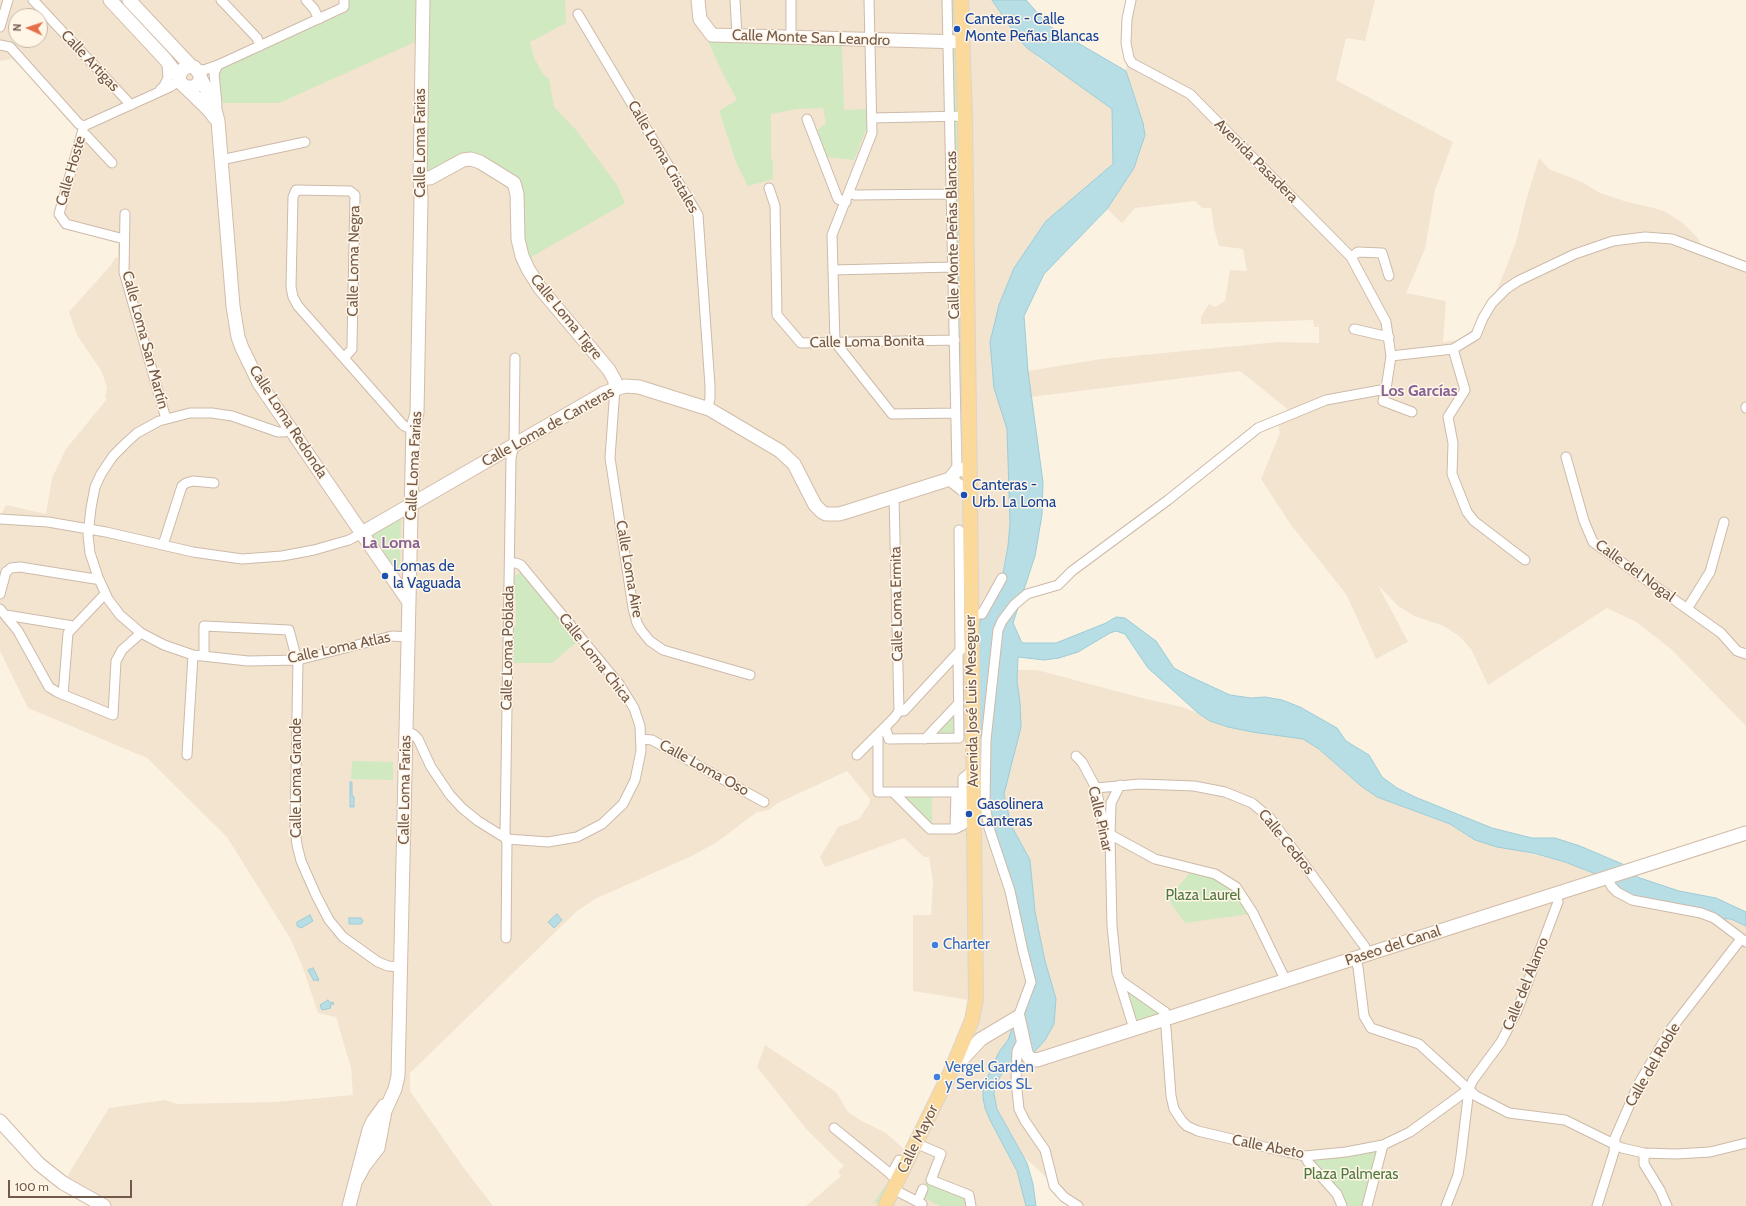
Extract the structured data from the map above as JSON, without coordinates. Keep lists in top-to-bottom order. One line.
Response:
{"streets":{"main road":["Calle Monte Peñas Blancas","Avenida José Luis Meseguer","Calle Mayor"],"street":["Calle Monte San Leandro","Calle Artigas","Calle Loma Farias","Calle Loma Cristales","Avenida Pasadera","Calle Hoste","Calle Loma Negra","Calle Loma Tigre","Calle Loma San Martín","Calle Loma Bonita","Calle Loma Redonda","Calle Loma de Canteras","Calle Loma Aire","Calle del Nogal","Calle Loma Ermita","Calle Loma Atlas","Calle Loma Poblada","Calle Loma Chica","Calle Loma Oso","Calle Loma Grande","Calle Pinar","Calle Cedros","Paseo del Canal","Calle del Álamo","Calle del Roble","Calle Abeto"]},"crossings":[["Calle Monte San Leandro","Calle Monte Peñas Blancas"],["Calle Artigas","Calle Hoste"],["Calle Loma Farias","Calle Loma Negra"],["Calle Loma Farias","Calle Loma Tigre"],["Calle Loma Farias","Calle Loma Redonda"],["Calle Loma Farias","Calle Loma de Canteras"],["Calle Loma Farias","Calle Loma Atlas"],["Calle Loma Farias","Calle Loma Chica"],["Calle Loma Farias","Calle Loma Grande"],["Calle Loma Cristales","Calle Loma de Canteras"],["Calle Hoste","Calle Loma San Martín"],["Calle Monte Peñas Blancas","Calle Loma Bonita"],["Calle Monte Peñas Blancas","Calle Loma de Canteras"],["Calle Monte Peñas Blancas","Avenida José Luis Meseguer"],["Calle Loma Tigre","Calle Loma de Canteras"],["Calle Loma Tigre","Calle Loma Aire"],["Calle Loma San Martín","Calle Loma Atlas"],["Calle Loma Redonda","Calle Loma de Canteras"],["Calle Loma Redonda","Calle Loma Atlas"],["Calle Loma de Canteras","Calle Loma Aire"],["Calle Loma de Canteras","Calle Loma Ermita"],["Calle Loma de Canteras","Calle Loma Atlas"],["Calle Loma de Canteras","Calle Loma Poblada"],["Calle Loma de Canteras","Avenida José Luis Meseguer"],["Calle Loma Atlas","Calle Loma Grande"],["Calle Loma Poblada","Calle Loma Chica"],["Calle Loma Chica","Calle Loma Oso"],["Avenida José Luis Meseguer","Calle Mayor"],["Calle Pinar","Calle Cedros"],["Calle Pinar","Paseo del Canal"],["Calle Cedros","Paseo del Canal"],["Paseo del Canal","Calle del Álamo"],["Paseo del Canal","Calle Abeto"],["Calle del Álamo","Calle Abeto"]],"districts":["Los Garcías","La Loma"],"parks":["Plaza Laurel","Plaza Palmeras"],"places":["Canteras - Calle Monte Peñas Blancas","Canteras - Urb. La Loma","Lomas de la Vaguada","Gasolinera Canteras","Charter","Vergel Garden y Servicios SL"],"scale_bar":"100 m","north":"left"}
